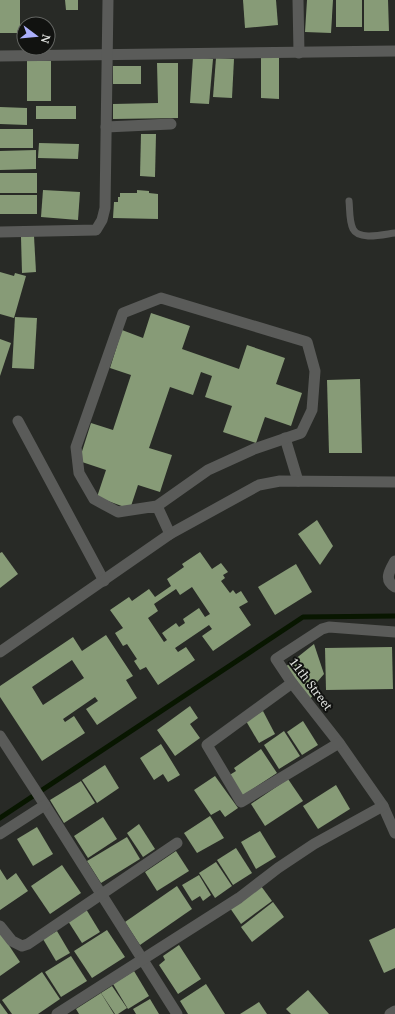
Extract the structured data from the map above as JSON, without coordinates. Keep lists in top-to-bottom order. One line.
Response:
{"streets":{"street":["11th Street"]},"north":"right"}
